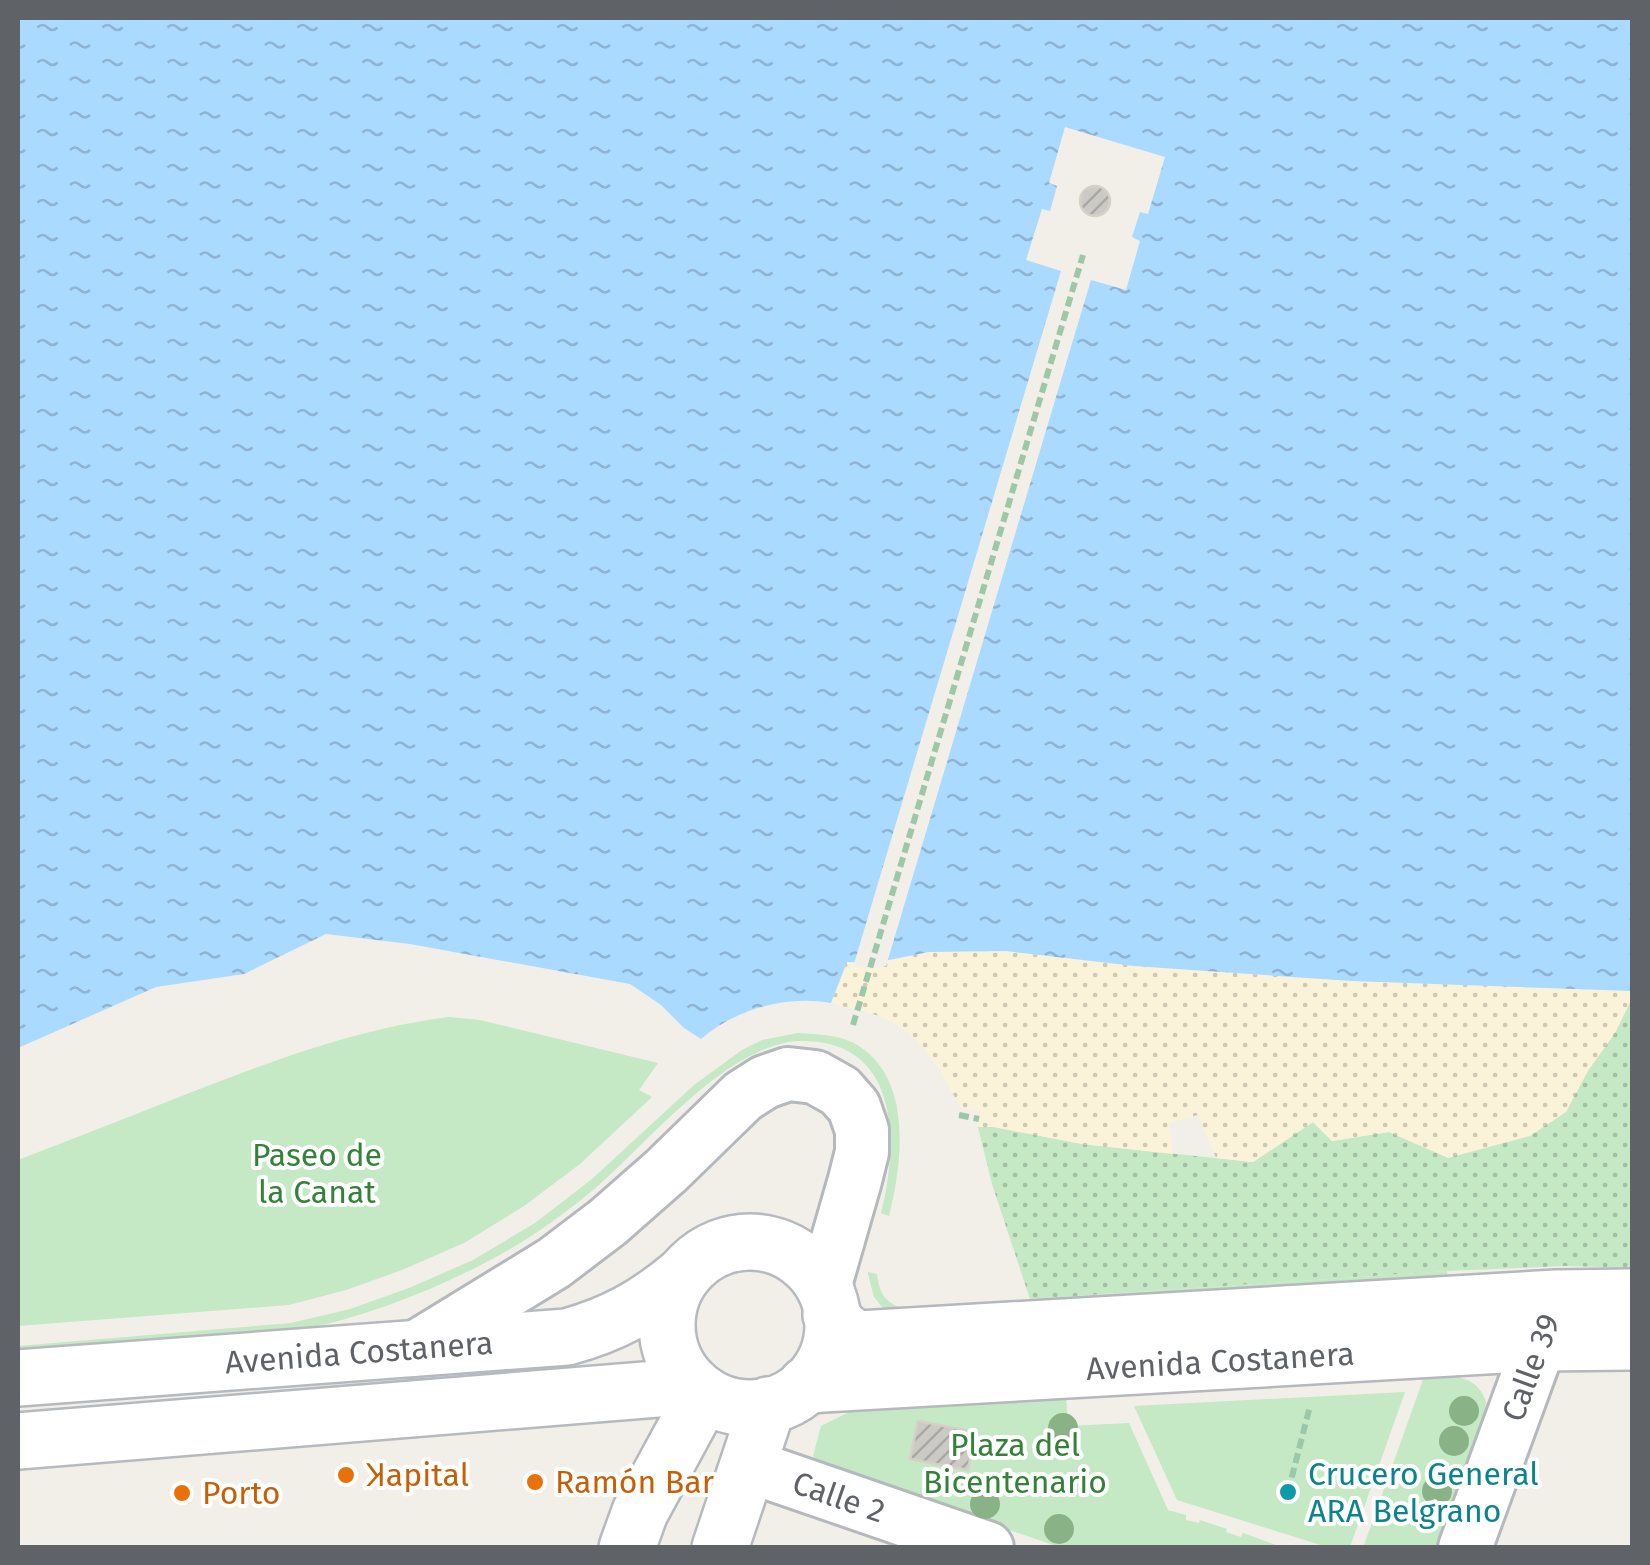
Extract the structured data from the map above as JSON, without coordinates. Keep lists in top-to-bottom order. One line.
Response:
{"streets":{"main road":["Avenida Costanera"],"street":["Calle 39","Calle 2"]},"crossings":[["Avenida Costanera","Calle 39"]],"parks":["Paseo de la Canat","Plaza del Bicentenario"],"places":["Ʞapital","Ramón Bar","Crucero General ARA Belgrano","Porto"]}
